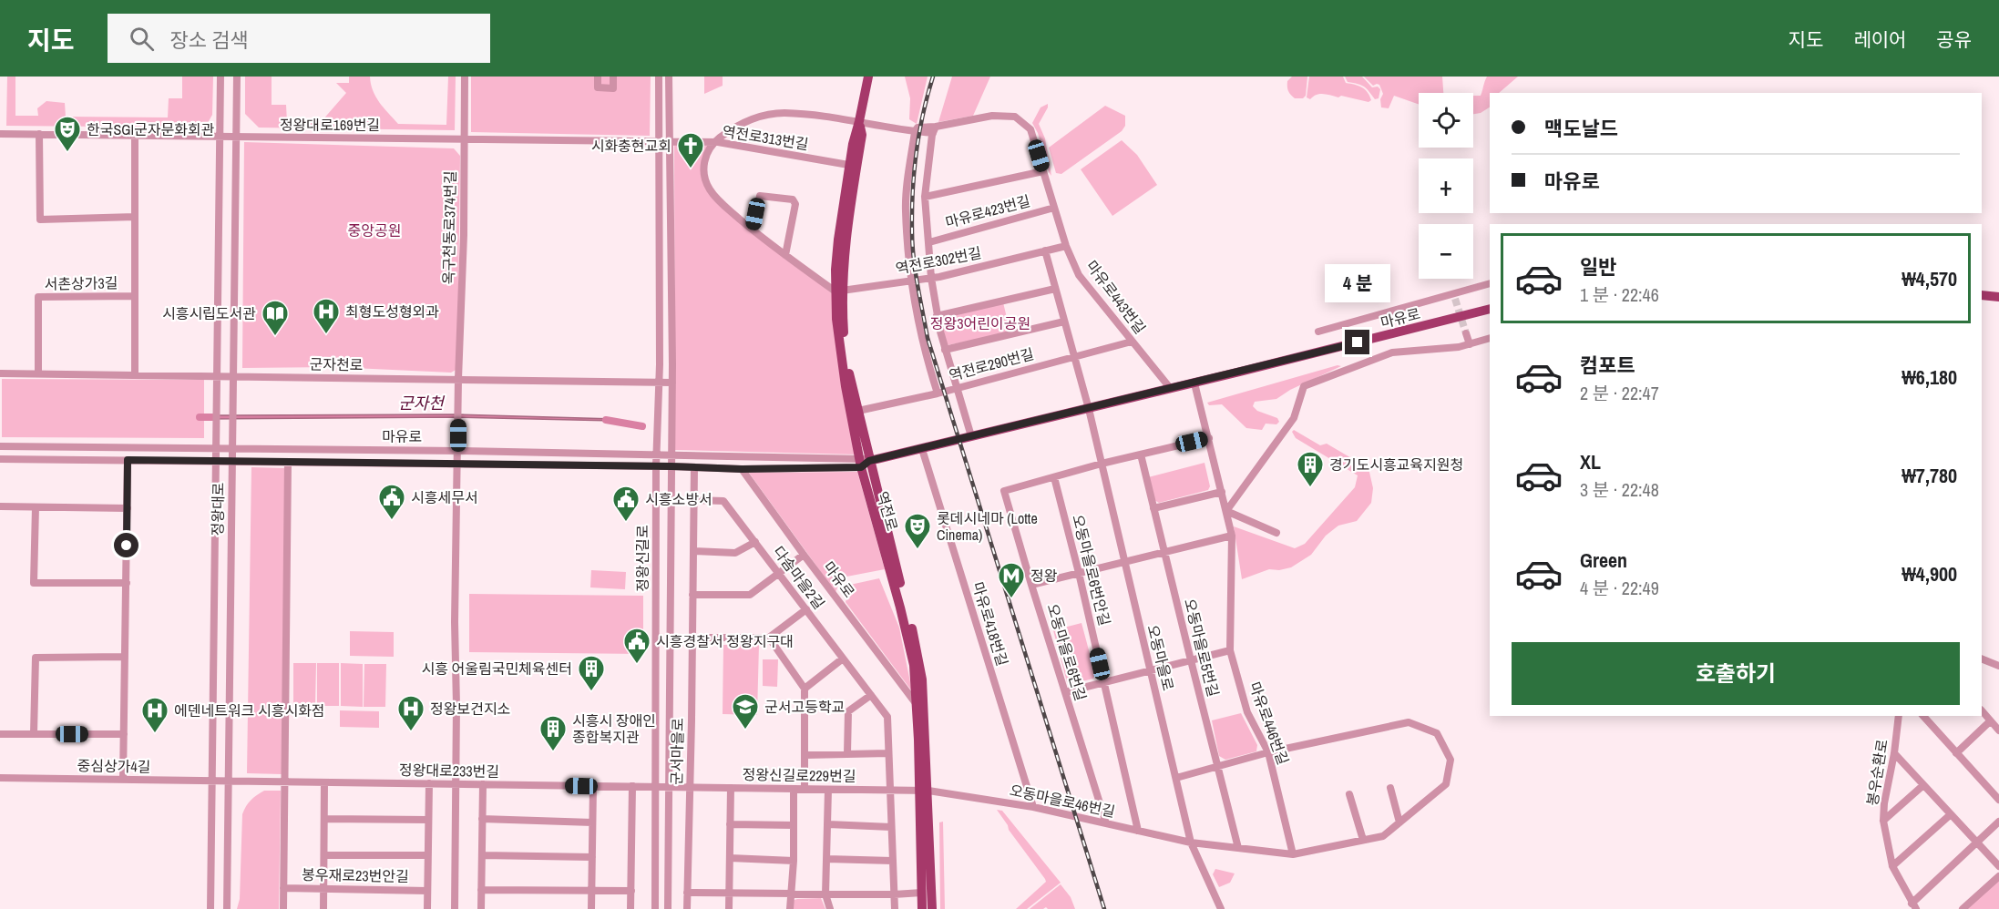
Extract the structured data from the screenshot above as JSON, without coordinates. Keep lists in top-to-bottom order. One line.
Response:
{"streets":{"main road":["마유로","역전로"],"street":["정왕대로169번길","역전로313번길","마유로423번길","옥구천동로374번길","역전로302번길","서촌상가3길","마유로443번길","군자천로","역전로290번길","정왕대로","정왕신길로","오동마을로6번안길","다솜마을2길","마유로418번길","오동마을로5번길","오동마을로6번길","오동마을로","마유로446번길","군서마을로","중심상가4길","정왕대로233번길","봉우순환로","정왕신길로229번길","오동마을로46번길","봉우재로23번안길"]},"crossings":[["정왕대로169번길","역전로313번길"],["정왕대로169번길","옥구천동로374번길"],["정왕대로169번길","서촌상가3길"],["정왕대로169번길","정왕대로"],["정왕대로169번길","정왕신길로"],["역전로313번길","역전로"],["역전로313번길","정왕신길로"],["마유로423번길","역전로302번길"],["마유로423번길","마유로443번길"],["마유로423번길","마유로"],["마유로423번길","역전로290번길"],["옥구천동로374번길","마유로"],["옥구천동로374번길","군자천로"],["옥구천동로374번길","정왕대로233번길"],["역전로302번길","마유로443번길"],["역전로302번길","역전로"],["서촌상가3길","군자천로"],["마유로443번길","마유로"],["마유로443번길","역전로290번길"],["마유로","정왕대로"],["마유로","역전로"],["마유로","정왕신길로"],["마유로","마유로418번길"],["마유로","오동마을로"],["마유로","마유로446번길"],["마유로","군서마을로"],["군자천로","정왕대로"],["군자천로","정왕신길로"],["역전로290번길","역전로"],["역전로290번길","오동마을로"],["정왕대로","중심상가4길"],["정왕대로","정왕대로233번길"],["역전로","정왕신길로229번길"],["역전로","오동마을로46번길"],["정왕신길로","정왕대로233번길"],["정왕신길로","정왕신길로229번길"],["오동마을로6번안길","오동마을로6번길"],["오동마을로6번안길","오동마을로46번길"],["다솜마을2길","군서마을로"],["다솜마을2길","정왕신길로229번길"],["마유로418번길","오동마을로46번길"],["오동마을로5번길","오동마을로46번길"],["오동마을로6번길","오동마을로"],["오동마을로6번길","오동마을로46번길"],["오동마을로","오동마을로46번길"],["마유로446번길","오동마을로46번길"],["군서마을로","정왕신길로229번길"],["중심상가4길","정왕대로233번길"],["정왕대로233번길","정왕신길로229번길"],["정왕대로233번길","봉우재로23번안길"],["정왕신길로229번길","오동마을로46번길"]],"water":["군자천"],"parks":["중앙공원","정왕3어린이공원"],"places":{"theatre":["한국SGI군자문화회관","롯데시네마 (Lotte Cinema)"],"church":["시화충현교회"],"hospital":["최형도성형외과","정왕보건지소","에덴네트워크 시흥시화점"],"library":["시흥시립도서관"],"building":["경기도시흥교육지원청","시흥 어울림국민체육센터","시흥시 장애인 종합복지관"],"public building":["시흥세무서","시흥소방서","시흥경찰서 정왕지구대"],"metro station":["정왕"],"school or university":["군서고등학교"]},"page":{"header":"지도","search":"장소 검색","nav":["지도","레이어","공유"],"map_buttons":["+","−"],"banner":["맥도날드","마유로"],"list":[{"name":"일반","note":"1 분 · 22:46","value":"₩4,570"},{"name":"컴포트","note":"2 분 · 22:47","value":"₩6,180"},{"name":"XL","note":"3 분 · 22:48","value":"₩7,780"},{"name":"Green","note":"4 분 · 22:49","value":"₩4,900"}],"bubble":"4 분","buttons":"호출하기"}}
